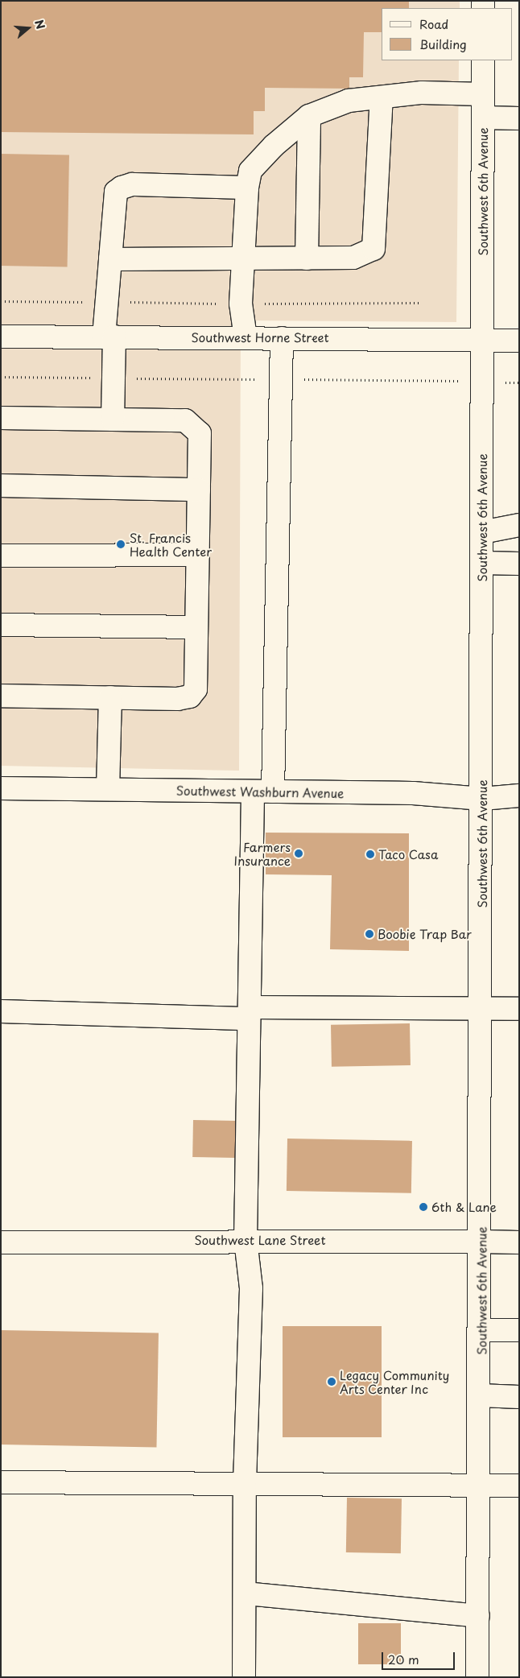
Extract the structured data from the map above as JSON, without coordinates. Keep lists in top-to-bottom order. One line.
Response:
{"streets":{"main road":["Southwest 6th Avenue","Southwest Horne Street","Southwest Washburn Avenue","Southwest Lane Street"]},"crossings":[["Southwest 6th Avenue","Southwest Horne Street"],["Southwest 6th Avenue","Southwest Washburn Avenue"],["Southwest 6th Avenue","Southwest Lane Street"]],"places":["St. Francis Health Center","Farmers Insurance","Taco Casa","Boobie Trap Bar","6th & Lane","Legacy Community Arts Center Inc"],"legend":["Road","Building"],"scale_bar":"20 m","north":"right"}
